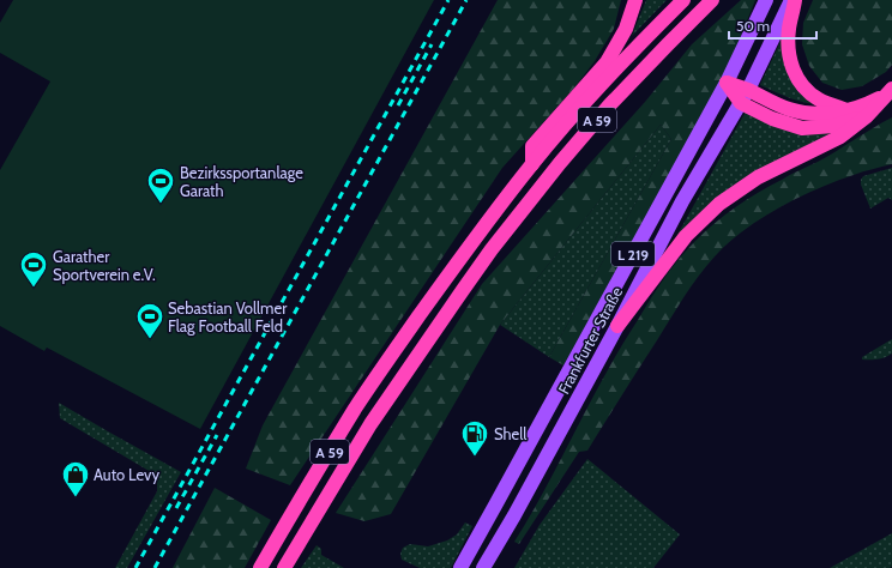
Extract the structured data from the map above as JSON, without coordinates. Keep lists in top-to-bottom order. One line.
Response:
{"streets":{"highway":["A 59"],"main road":["L 219","Frankfurter Straße"]},"places":{"sports":["Bezirkssportanlage Garath","Garather Sportverein e.V.","Sebastian Vollmer Flag Football Feld"],"fuel station":["Shell"],"shop":["Auto Levy"]},"scale_bar":"50 m"}
